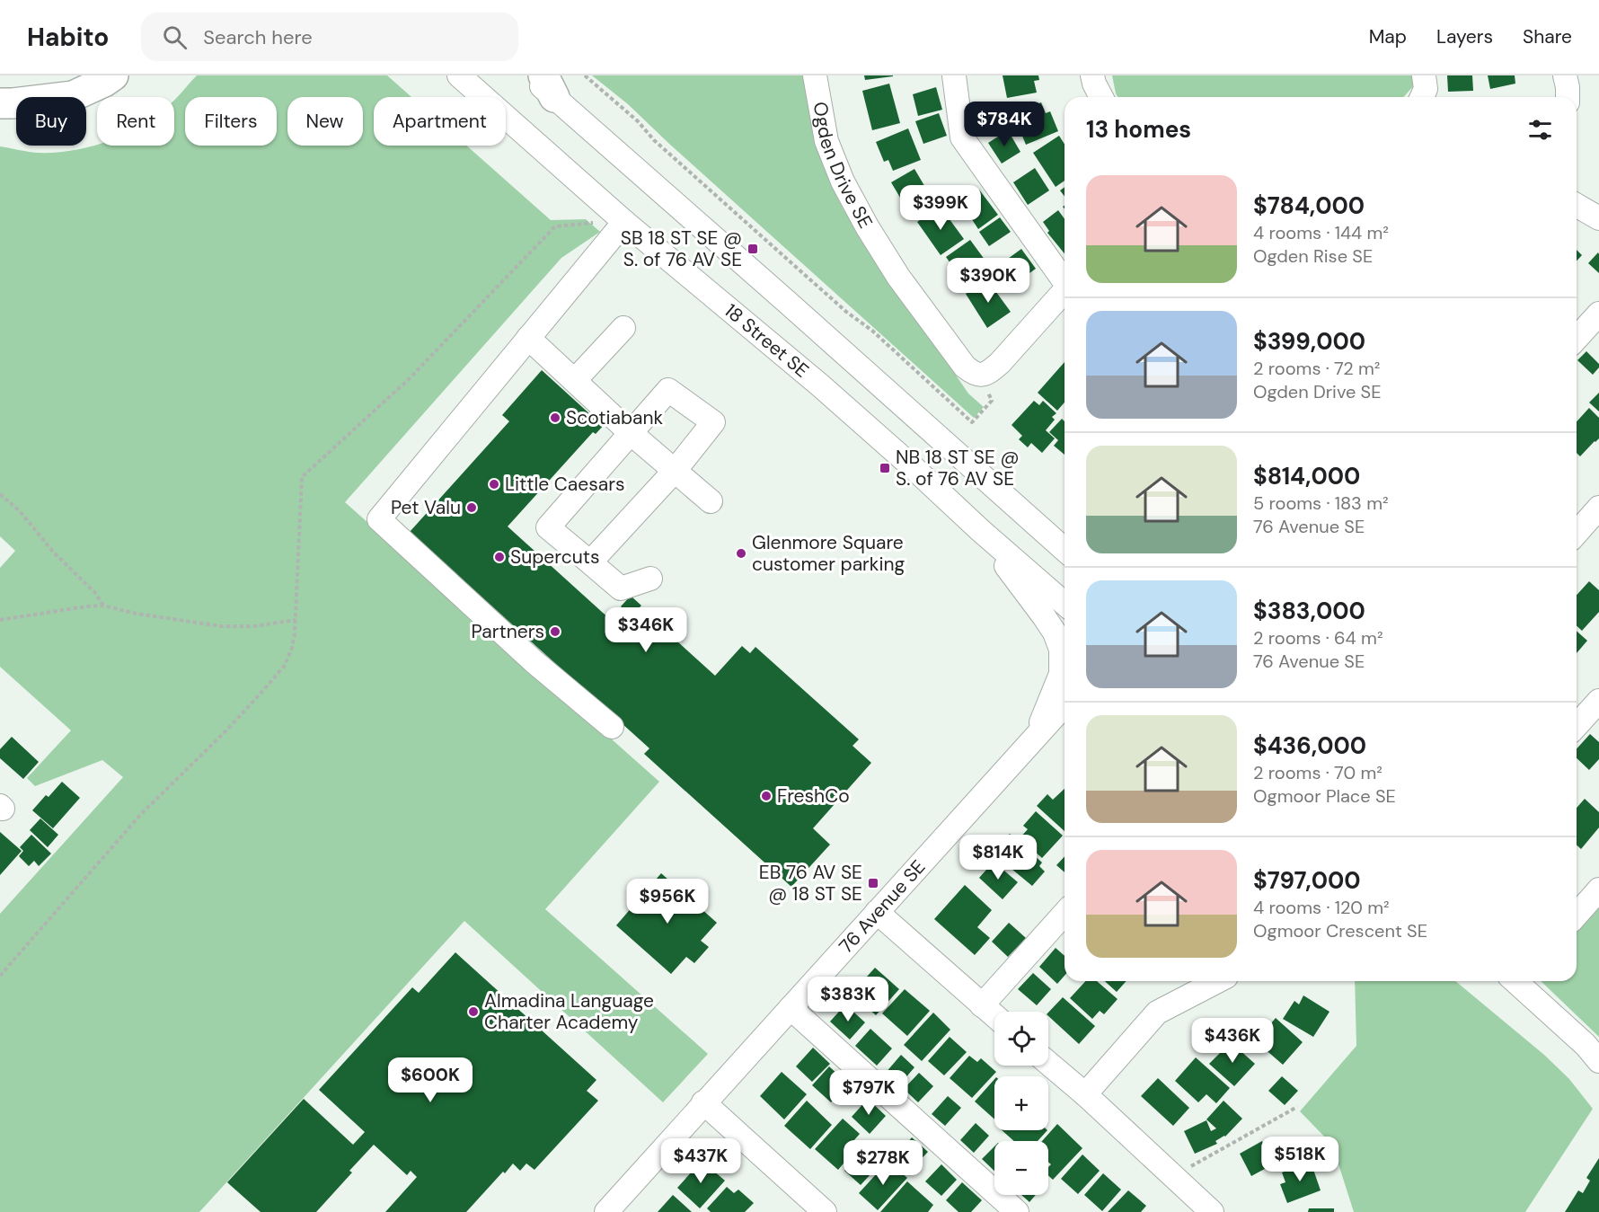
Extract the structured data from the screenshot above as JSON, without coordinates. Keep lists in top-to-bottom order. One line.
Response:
{"streets":{"street":["Ogden Drive SE","18 Street SE","76 Avenue SE"]},"places":{"transit":["SB 18 ST SE @ S. of 76 AV SE","NB 18 ST SE @ S. of 76 AV SE","EB 76 AV SE @ 18 ST SE"],"other":["Scotiabank","Little Caesars","Pet Valu","Glenmore Square customer parking","Supercuts","Partners","FreshCo","Almadina Language Charter Academy"]},"page":{"header":"Habito","search":"Search here","nav":["Map","Layers","Share"],"chip":["Buy","Rent","Filters","New","Apartment"],"heading":"13 homes","price":["$784K","$399K","$390K","$346K","$814K","$956K","$383K","$436K","$600K","$797K","$518K","$437K","$278K"],"list":[{"name":"$784,000","note":"4 rooms · 144 m² · Ogden Rise SE"},{"name":"$399,000","note":"2 rooms · 72 m² · Ogden Drive SE"},{"name":"$814,000","note":"5 rooms · 183 m² · 76 Avenue SE"},{"name":"$383,000","note":"2 rooms · 64 m² · 76 Avenue SE"},{"name":"$436,000","note":"2 rooms · 70 m² · Ogmoor Place SE"},{"name":"$797,000","note":"4 rooms · 120 m² · Ogmoor Crescent SE"}],"map_buttons":["+","−"]}}
